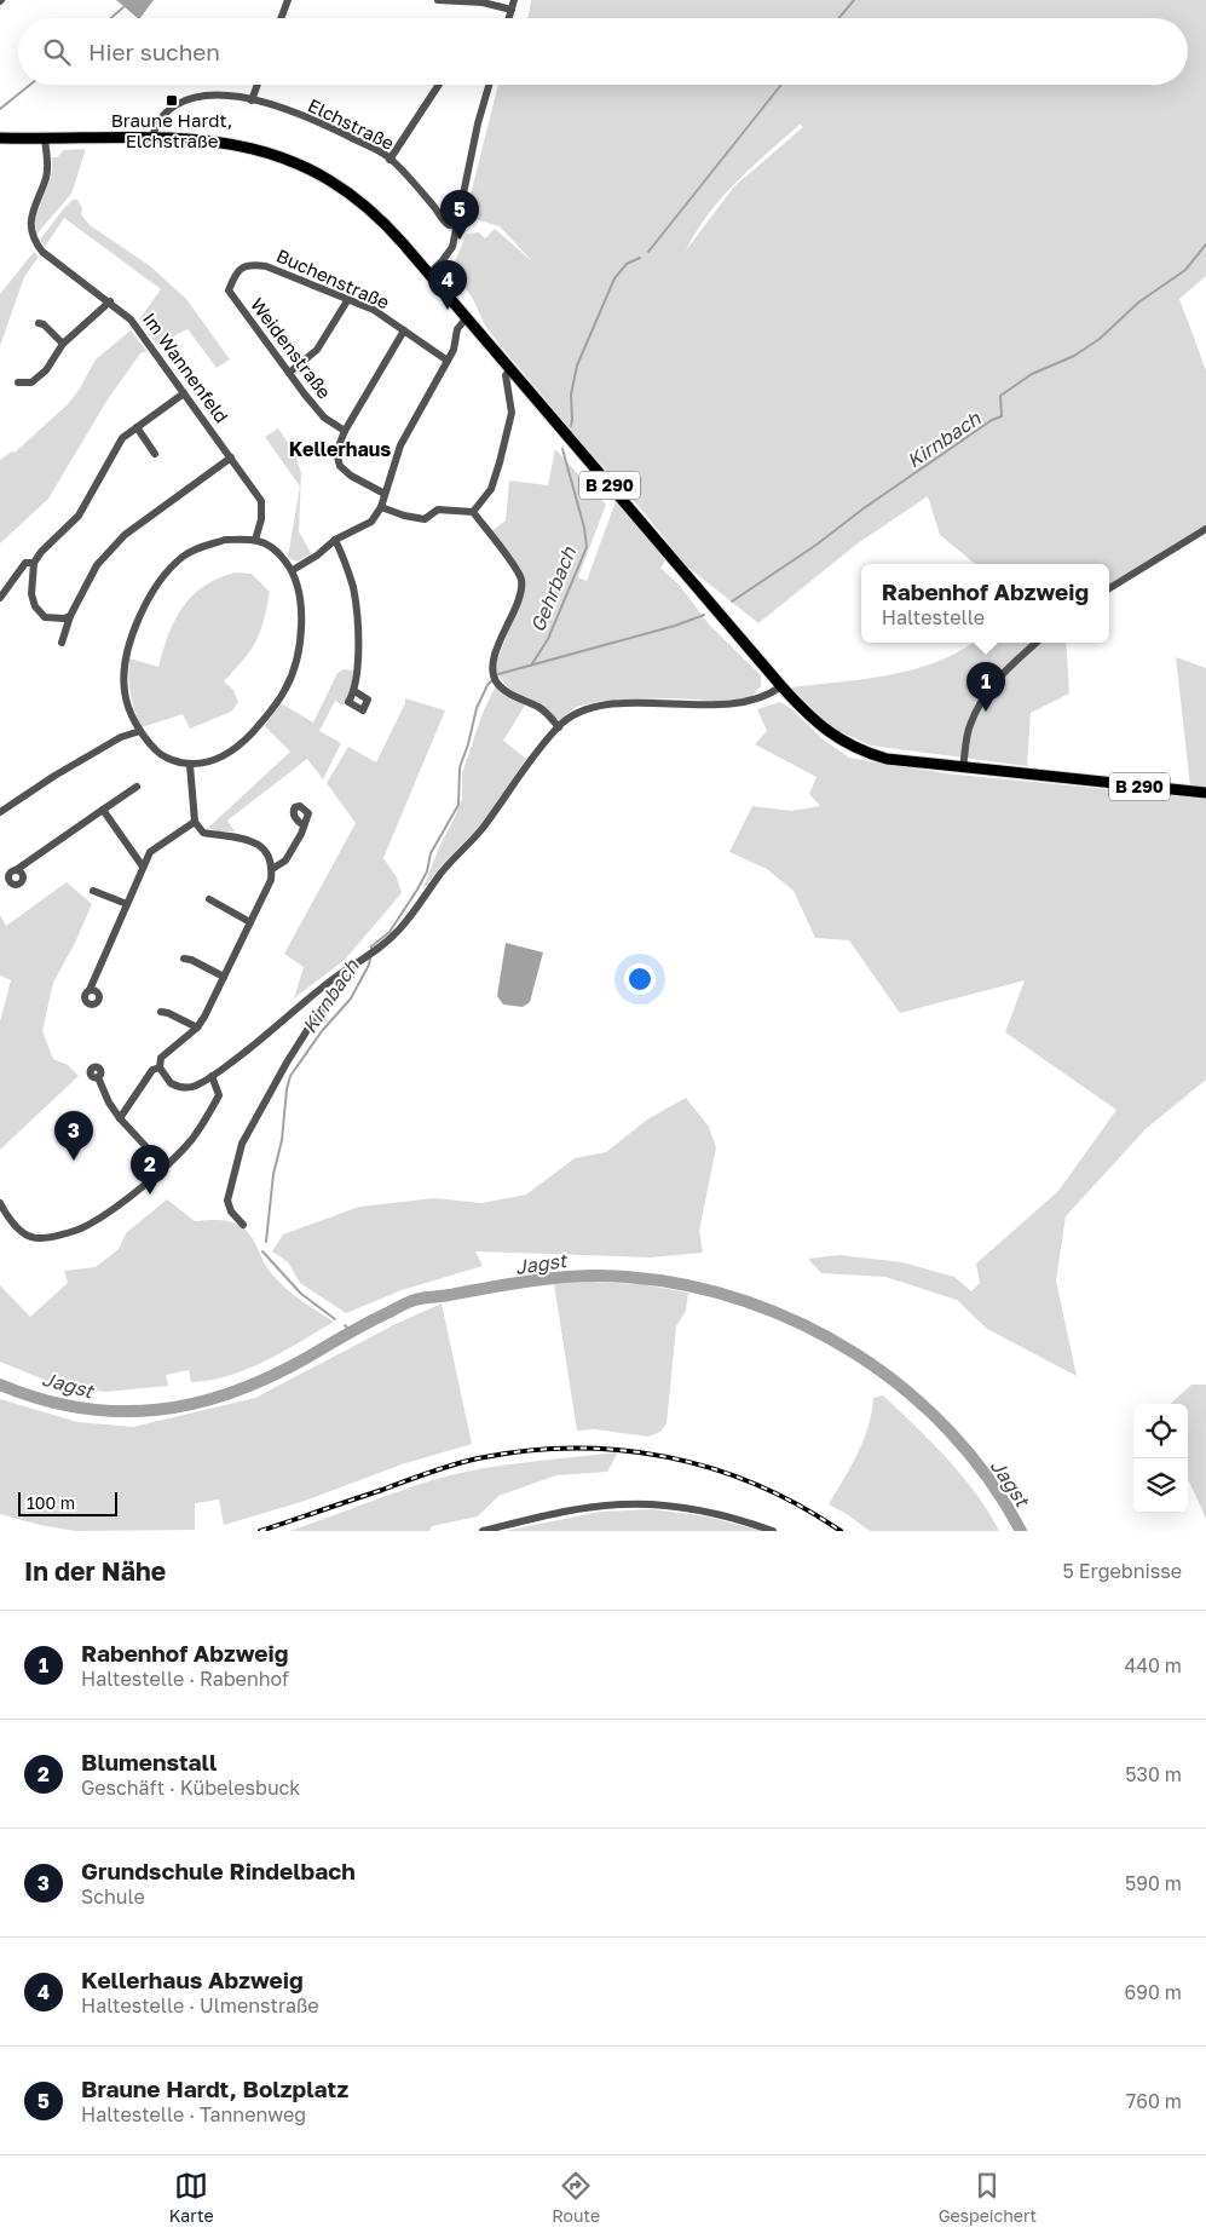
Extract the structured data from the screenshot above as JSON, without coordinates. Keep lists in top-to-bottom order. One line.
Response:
{"streets":{"main road":["B 290"],"street":["Elchstraße","Buchenstraße","Weidenstraße","Im Wannenfeld"]},"crossings":[["Elchstraße","B 290"],["Buchenstraße","Weidenstraße"],["Im Wannenfeld","B 290"]],"districts":["Kellerhaus"],"water":["Kirnbach","Gehrbach","Jagst"],"places":{"transit":["Braune Hardt, Elchstraße"]},"scale_bar":"100 m","page":{"search":"Hier suchen","pins":["5","4","1","3","2"],"popup":["Rabenhof Abzweig","Haltestelle"],"scale":"100 m","heading":["In der Nähe","5 Ergebnisse"],"list":[{"mark":"1","name":"Rabenhof Abzweig","note":"Haltestelle · Rabenhof","value":"440 m"},{"mark":"2","name":"Blumenstall","note":"Geschäft · Kübelesbuck","value":"530 m"},{"mark":"3","name":"Grundschule Rindelbach","note":"Schule","value":"590 m"},{"mark":"4","name":"Kellerhaus Abzweig","note":"Haltestelle · Ulmenstraße","value":"690 m"},{"mark":"5","name":"Braune Hardt, Bolzplatz","note":"Haltestelle · Tannenweg","value":"760 m"}],"nav":["Karte","Route","Gespeichert"]}}
